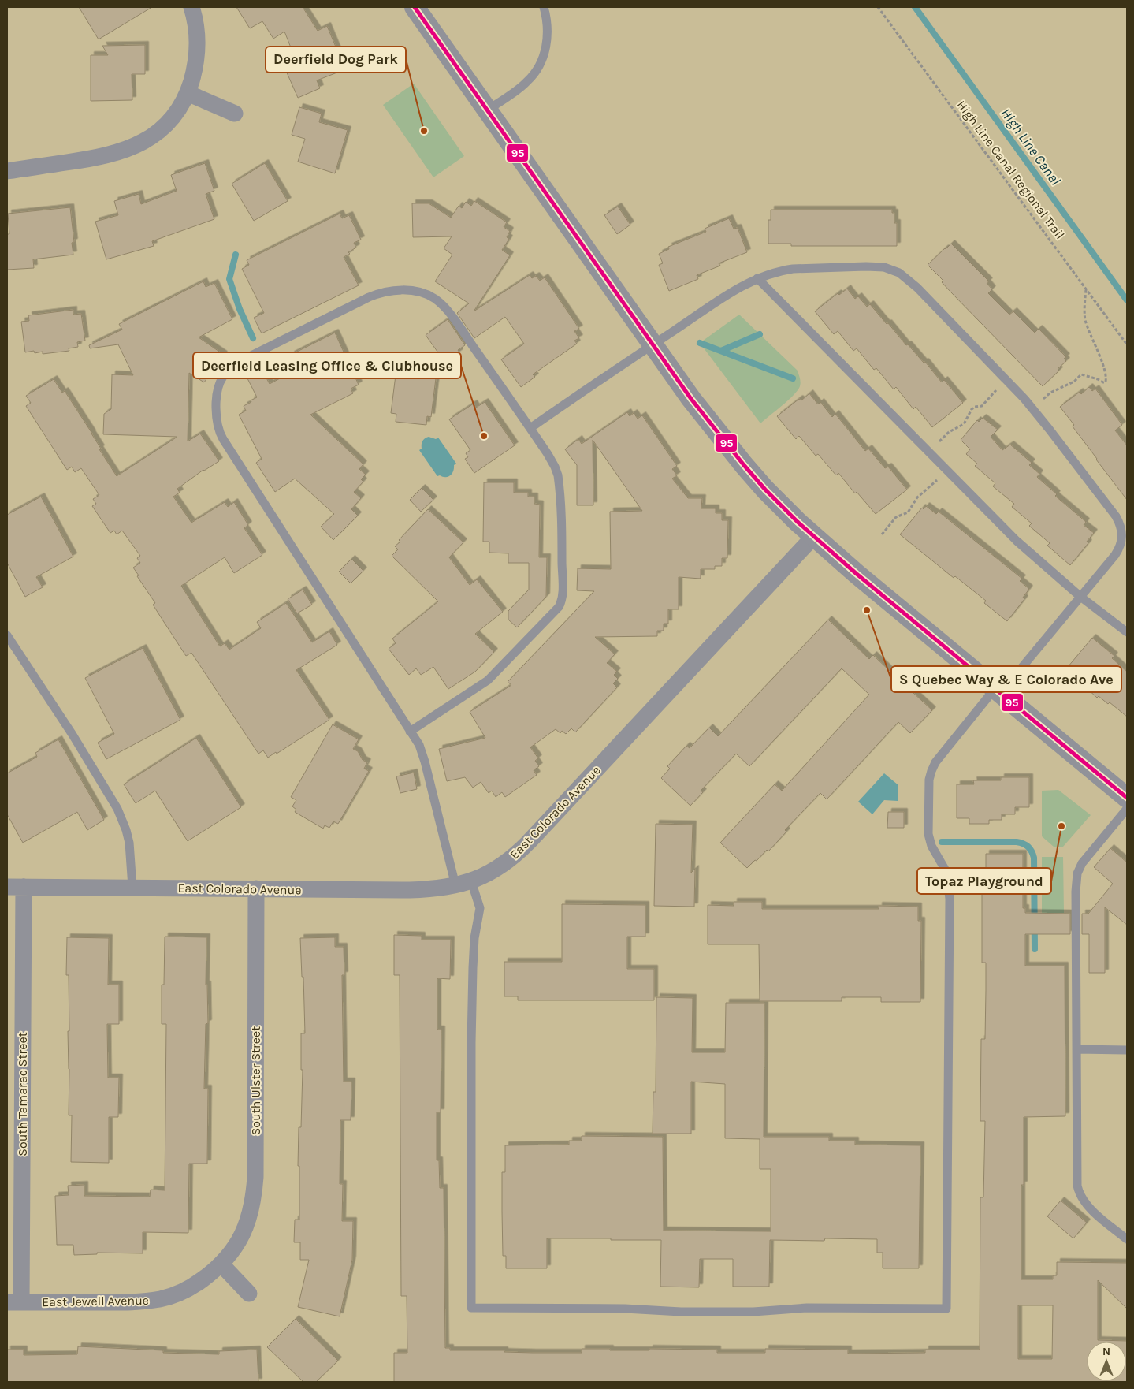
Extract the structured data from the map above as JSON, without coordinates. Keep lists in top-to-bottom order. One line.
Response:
{"streets":{"street":["East Colorado Avenue","South Ulster Street","South Tamarac Street","East Jewell Avenue"],"path":["High Line Canal Regional Trail"]},"crossings":[["East Colorado Avenue","South Ulster Street"],["East Colorado Avenue","South Tamarac Street"],["South Ulster Street","East Jewell Avenue"],["South Tamarac Street","East Jewell Avenue"]],"water":["High Line Canal"],"places":["Deerfield Dog Park","Deerfield Leasing Office & Clubhouse","S Quebec Way & E Colorado Ave","Topaz Playground"],"lines":["transit line 95"],"north":"top"}
